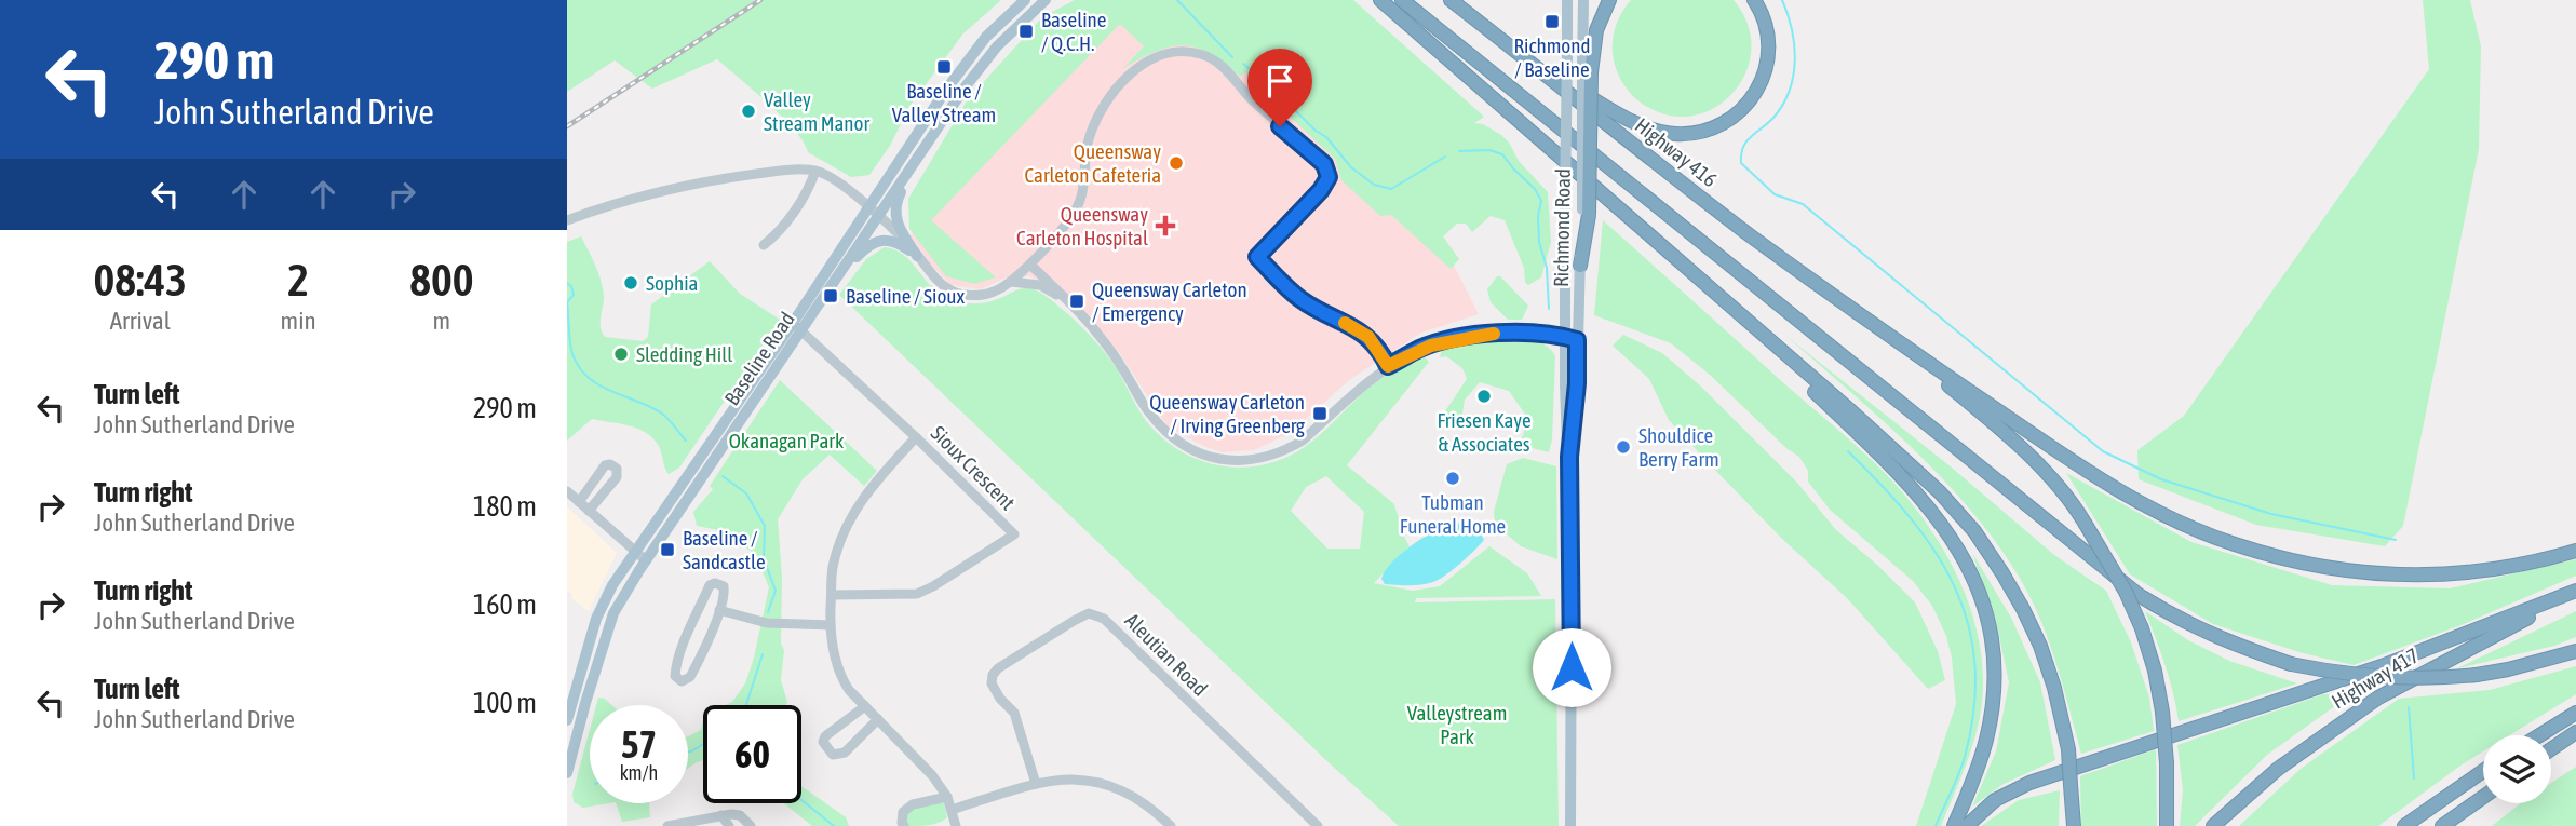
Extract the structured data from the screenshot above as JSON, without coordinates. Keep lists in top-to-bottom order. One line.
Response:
{"streets":{"highway":["Highway 416","Highway 417"],"main road":["Richmond Road","Baseline Road"],"street":["Sioux Crescent","Aleutian Road"]},"crossings":[["Baseline Road","Sioux Crescent"]],"parks":["Okanagan Park","Valleystream Park"],"places":{"transit":["Richmond / Baseline","Baseline / Q.C.H.","Baseline / Valley Stream","Baseline / Sioux","Queensway Carleton / Emergency","Queensway Carleton / Irving Greenberg","Baseline / Sandcastle"],"other":["Valley Stream Manor","Queensway Carleton Cafeteria","Sophia","Sledding Hill","Friesen Kaye & Associates","Shouldice Berry Farm","Tubman Funeral Home"],"health":["Queensway Carleton Hospital"]},"page":{"turn":["290 m","John Sutherland Drive"],"eta":["08:43","Arrival","2","min","800","m"],"list":[{"name":"Turn left","note":"John Sutherland Drive","value":"290 m"},{"name":"Turn right","note":"John Sutherland Drive","value":"180 m"},{"name":"Turn right","note":"John Sutherland Drive","value":"160 m"},{"name":"Turn left","note":"John Sutherland Drive","value":"100 m"}],"speed":"57 km/h","limit":"60"}}
